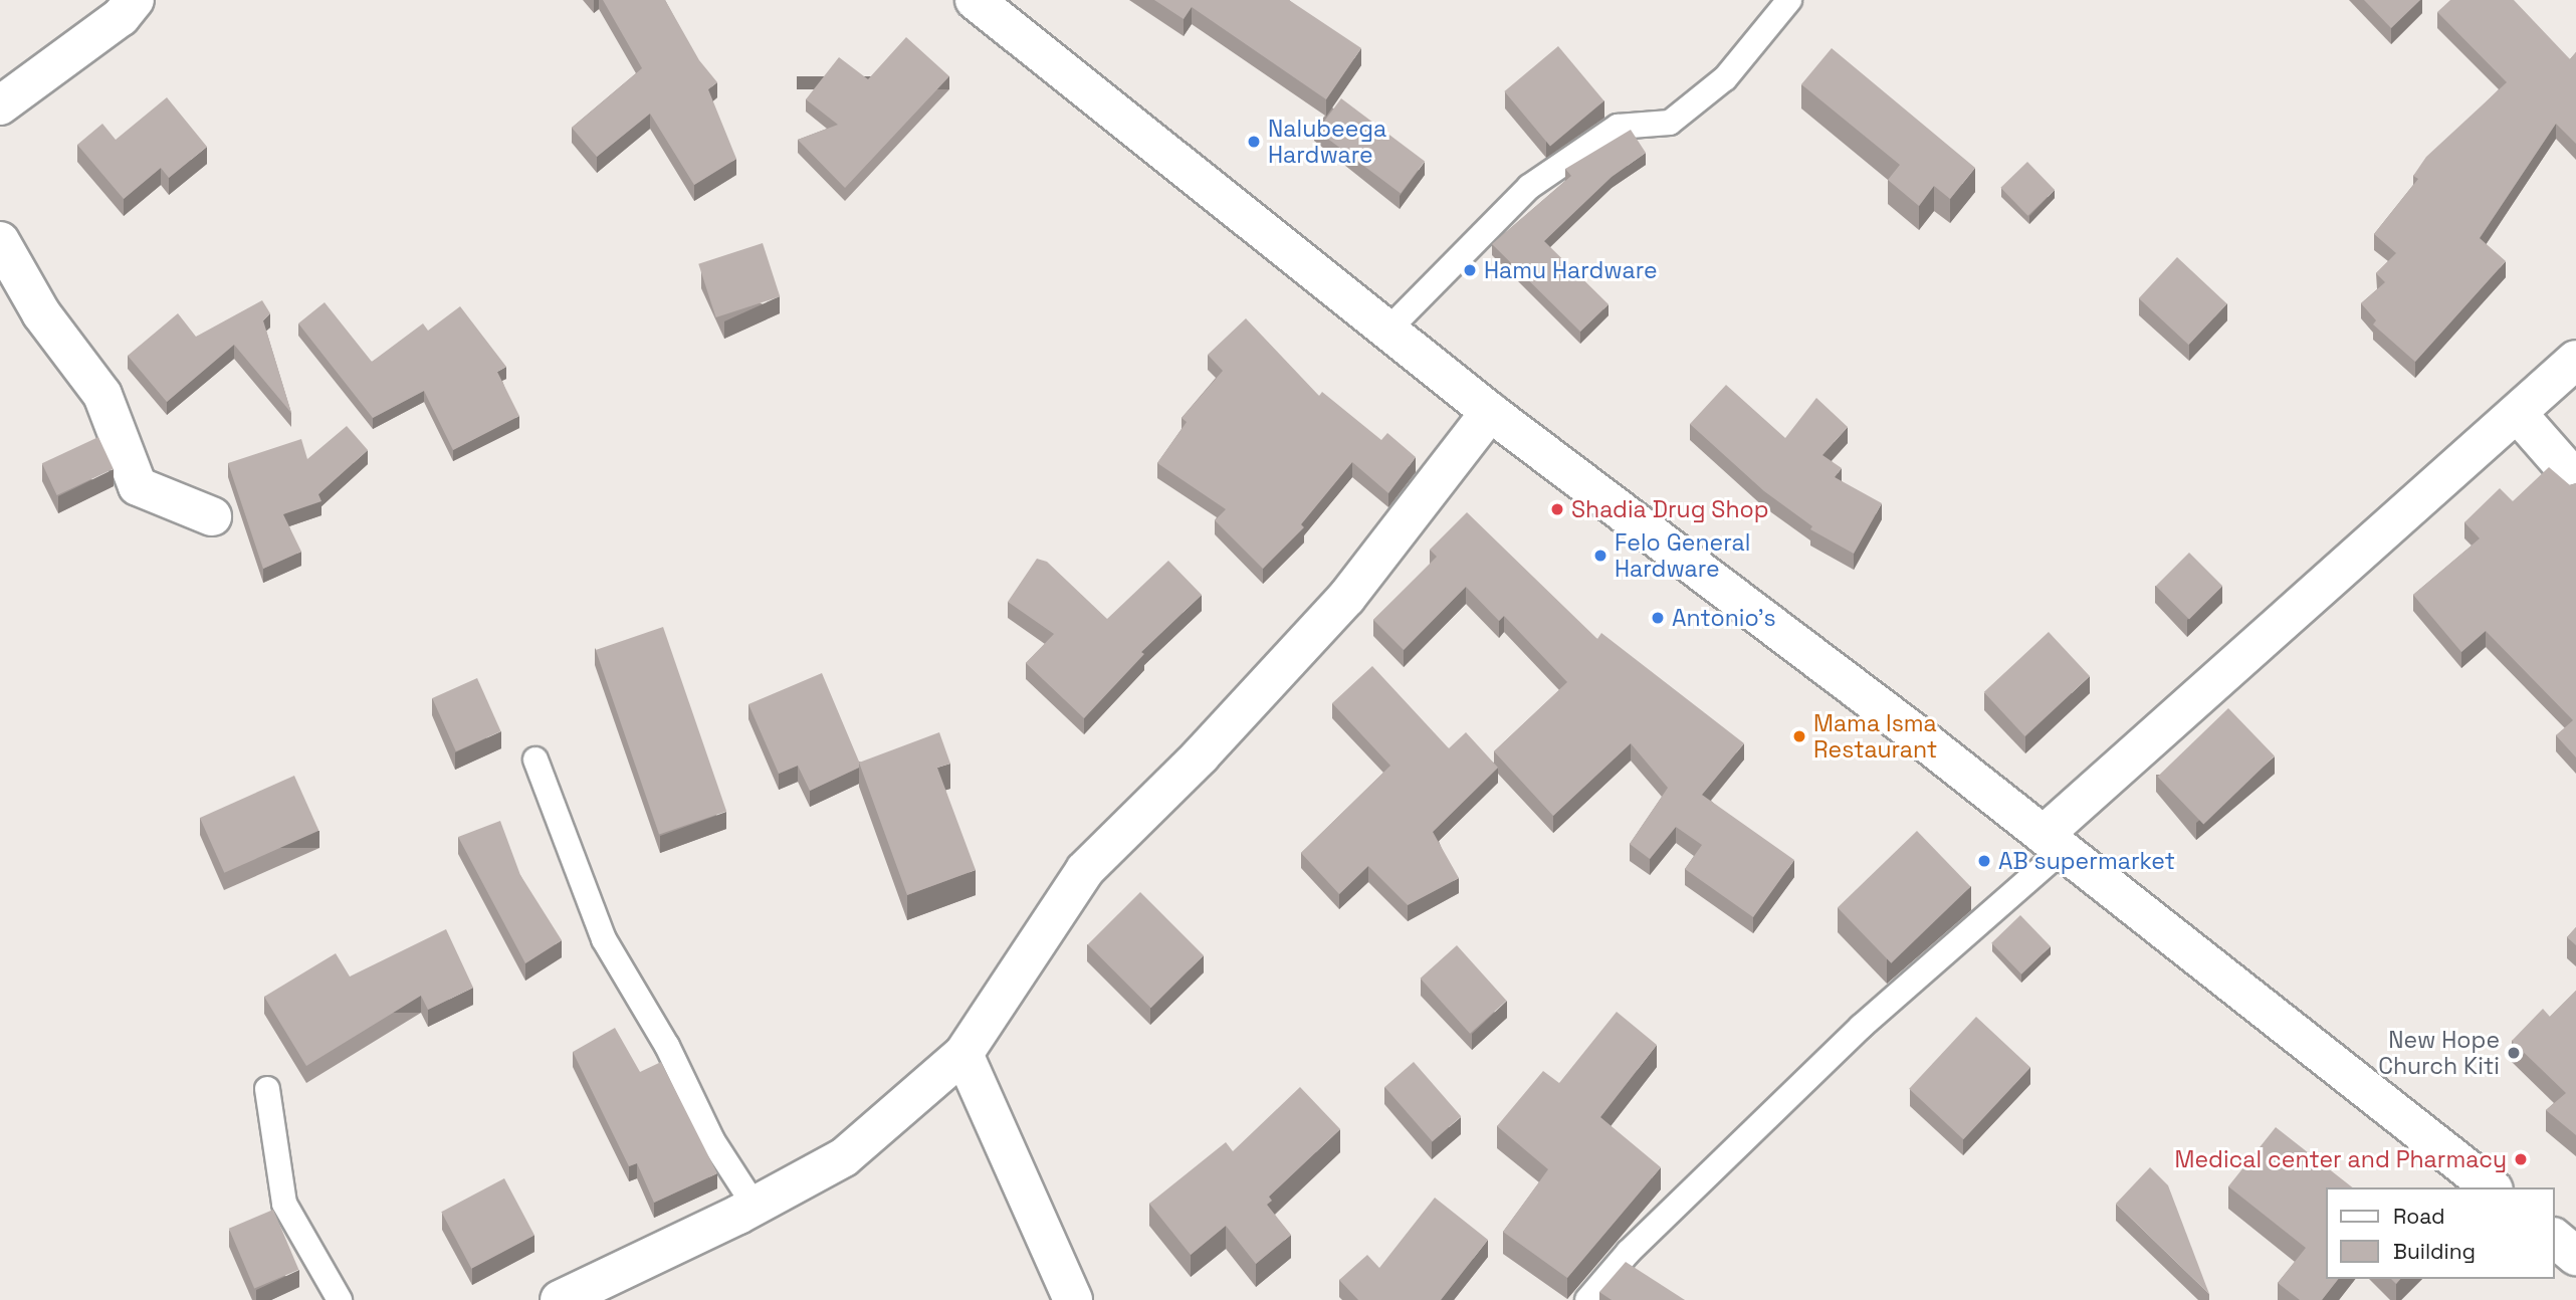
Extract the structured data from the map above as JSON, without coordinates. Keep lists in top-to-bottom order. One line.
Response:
{"places":["Nalubeega Hardware","Hamu Hardware","Shadia Drug Shop","Felo General Hardware","Antonio's","Mama Isma Restaurant","AB supermarket","New Hope Church Kiti","Medical center and Pharmacy"],"legend":["Road","Building"]}
